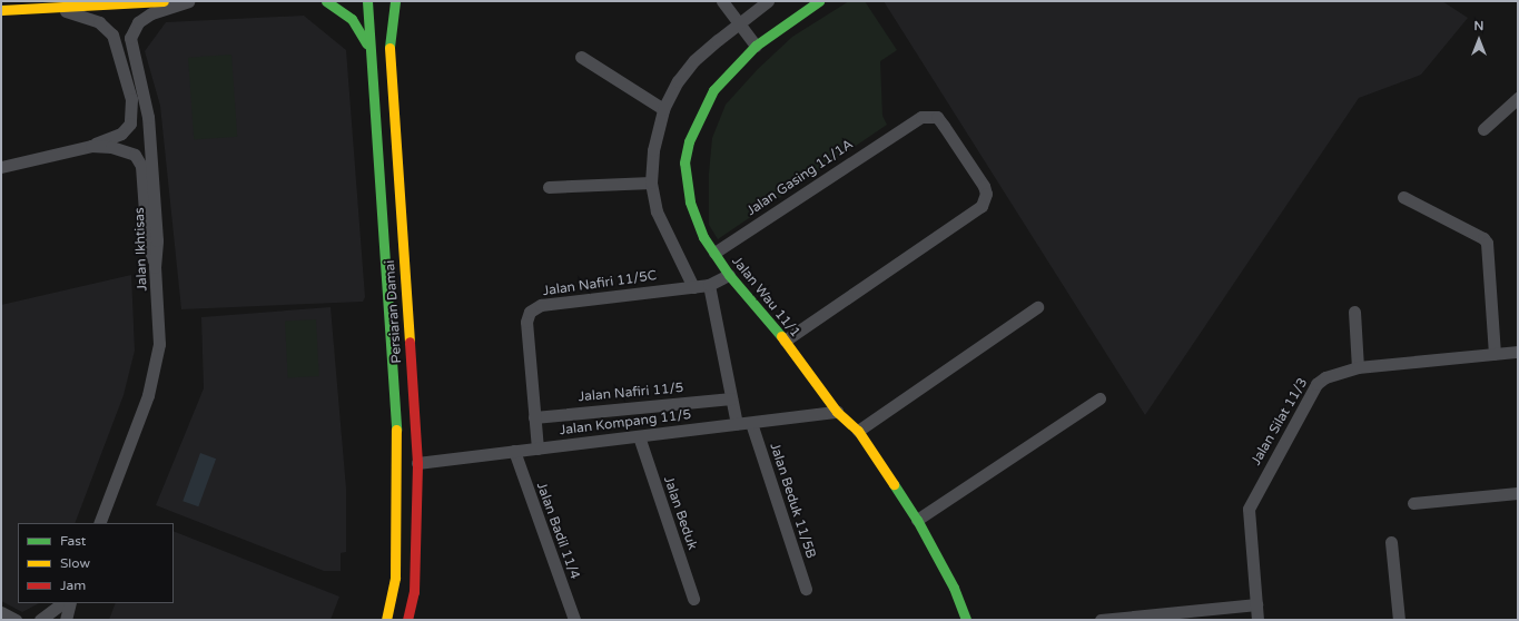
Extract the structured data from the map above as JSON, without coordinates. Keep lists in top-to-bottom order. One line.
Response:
{"streets":{"main road":["Jalan Wau 11/1","Persiaran Damai"],"street":["Jalan Gasing 11/1A","Jalan Ikhtisas","Jalan Nafiri 11/5C","Jalan Nafiri 11/5","Jalan Silat 11/3","Jalan Kompang 11/5","Jalan Beduk 11/5B","Jalan Beduk","Jalan Badil 11/4"]},"crossings":[["Jalan Gasing 11/1A","Jalan Wau 11/1"],["Jalan Nafiri 11/5C","Jalan Wau 11/1"],["Jalan Nafiri 11/5C","Jalan Nafiri 11/5"],["Jalan Nafiri 11/5C","Jalan Kompang 11/5"],["Jalan Wau 11/1","Jalan Kompang 11/5"],["Persiaran Damai","Jalan Kompang 11/5"],["Jalan Kompang 11/5","Jalan Beduk 11/5B"],["Jalan Kompang 11/5","Jalan Beduk"],["Jalan Kompang 11/5","Jalan Badil 11/4"]],"legend":["Fast","Slow","Jam"],"north":"top"}
